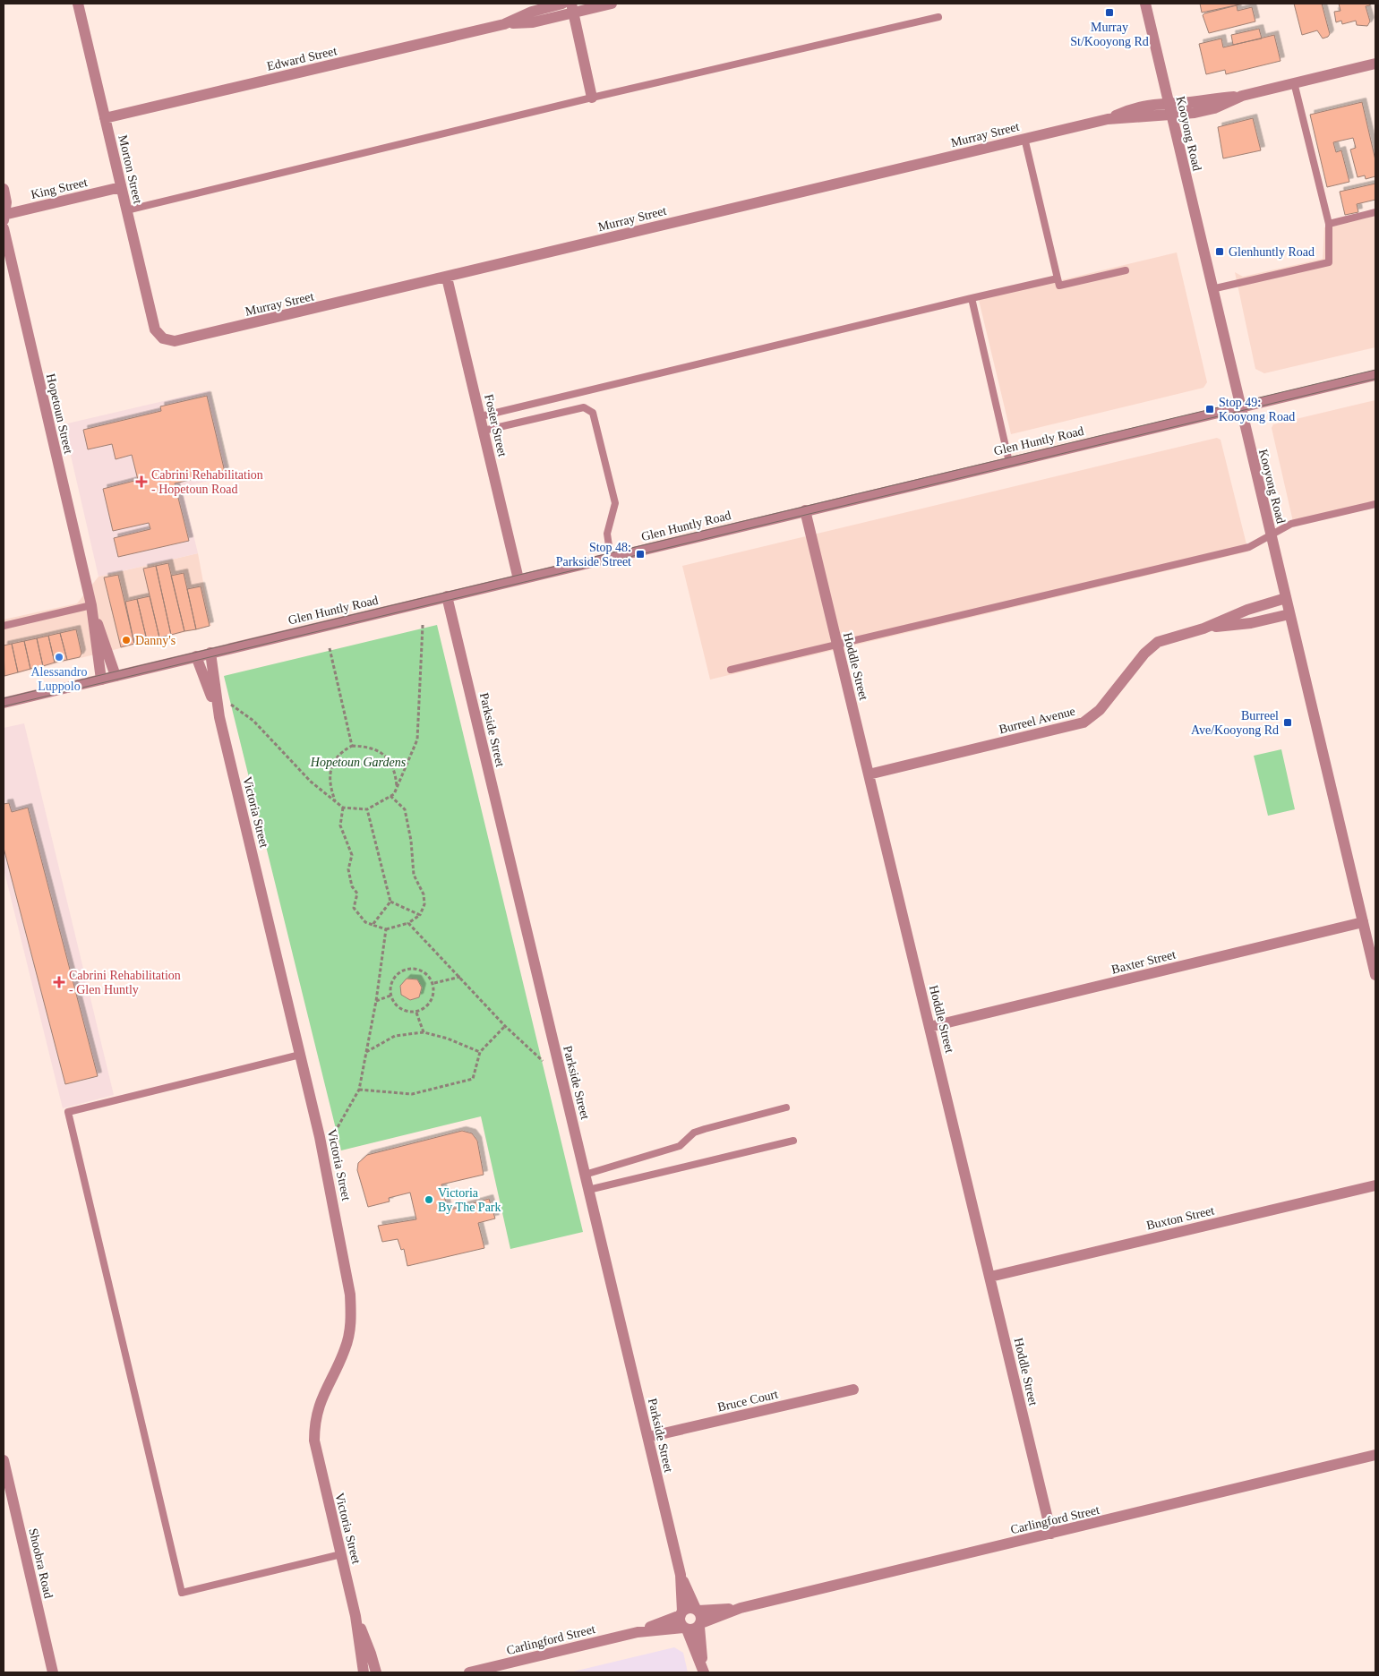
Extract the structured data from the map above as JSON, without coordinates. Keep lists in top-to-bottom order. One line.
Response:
{"streets":{"street":["Edward Street","Kooyong Road","Murray Street","Morton Street","King Street","Hopetoun Street","Foster Street","Glen Huntly Road","Hoddle Street","Burreel Avenue","Parkside Street","Victoria Street","Baxter Street","Buxton Street","Bruce Court","Carlingford Street","Shoobra Road"]},"crossings":[["Edward Street","Morton Street"],["Kooyong Road","Murray Street"],["Kooyong Road","Glen Huntly Road"],["Kooyong Road","Burreel Avenue"],["Kooyong Road","Baxter Street"],["Murray Street","Morton Street"],["Murray Street","Foster Street"],["Morton Street","King Street"],["King Street","Hopetoun Street"],["Hopetoun Street","Glen Huntly Road"],["Foster Street","Glen Huntly Road"],["Glen Huntly Road","Hoddle Street"],["Glen Huntly Road","Parkside Street"],["Glen Huntly Road","Victoria Street"],["Hoddle Street","Burreel Avenue"],["Hoddle Street","Baxter Street"],["Hoddle Street","Buxton Street"],["Hoddle Street","Carlingford Street"],["Parkside Street","Bruce Court"],["Parkside Street","Carlingford Street"]],"parks":["Hopetoun Gardens"],"places":{"transit":["Murray St/Kooyong Rd","Glenhuntly Road","Stop 49: Kooyong Road","Stop 48: Parkside Street","Burreel Ave/Kooyong Rd"],"health":["Cabrini Rehabilitation - Hopetoun Road","Cabrini Rehabilitation - Glen Huntly"],"other":["Danny's","Alessandro Luppolo","Victoria By The Park"]}}
